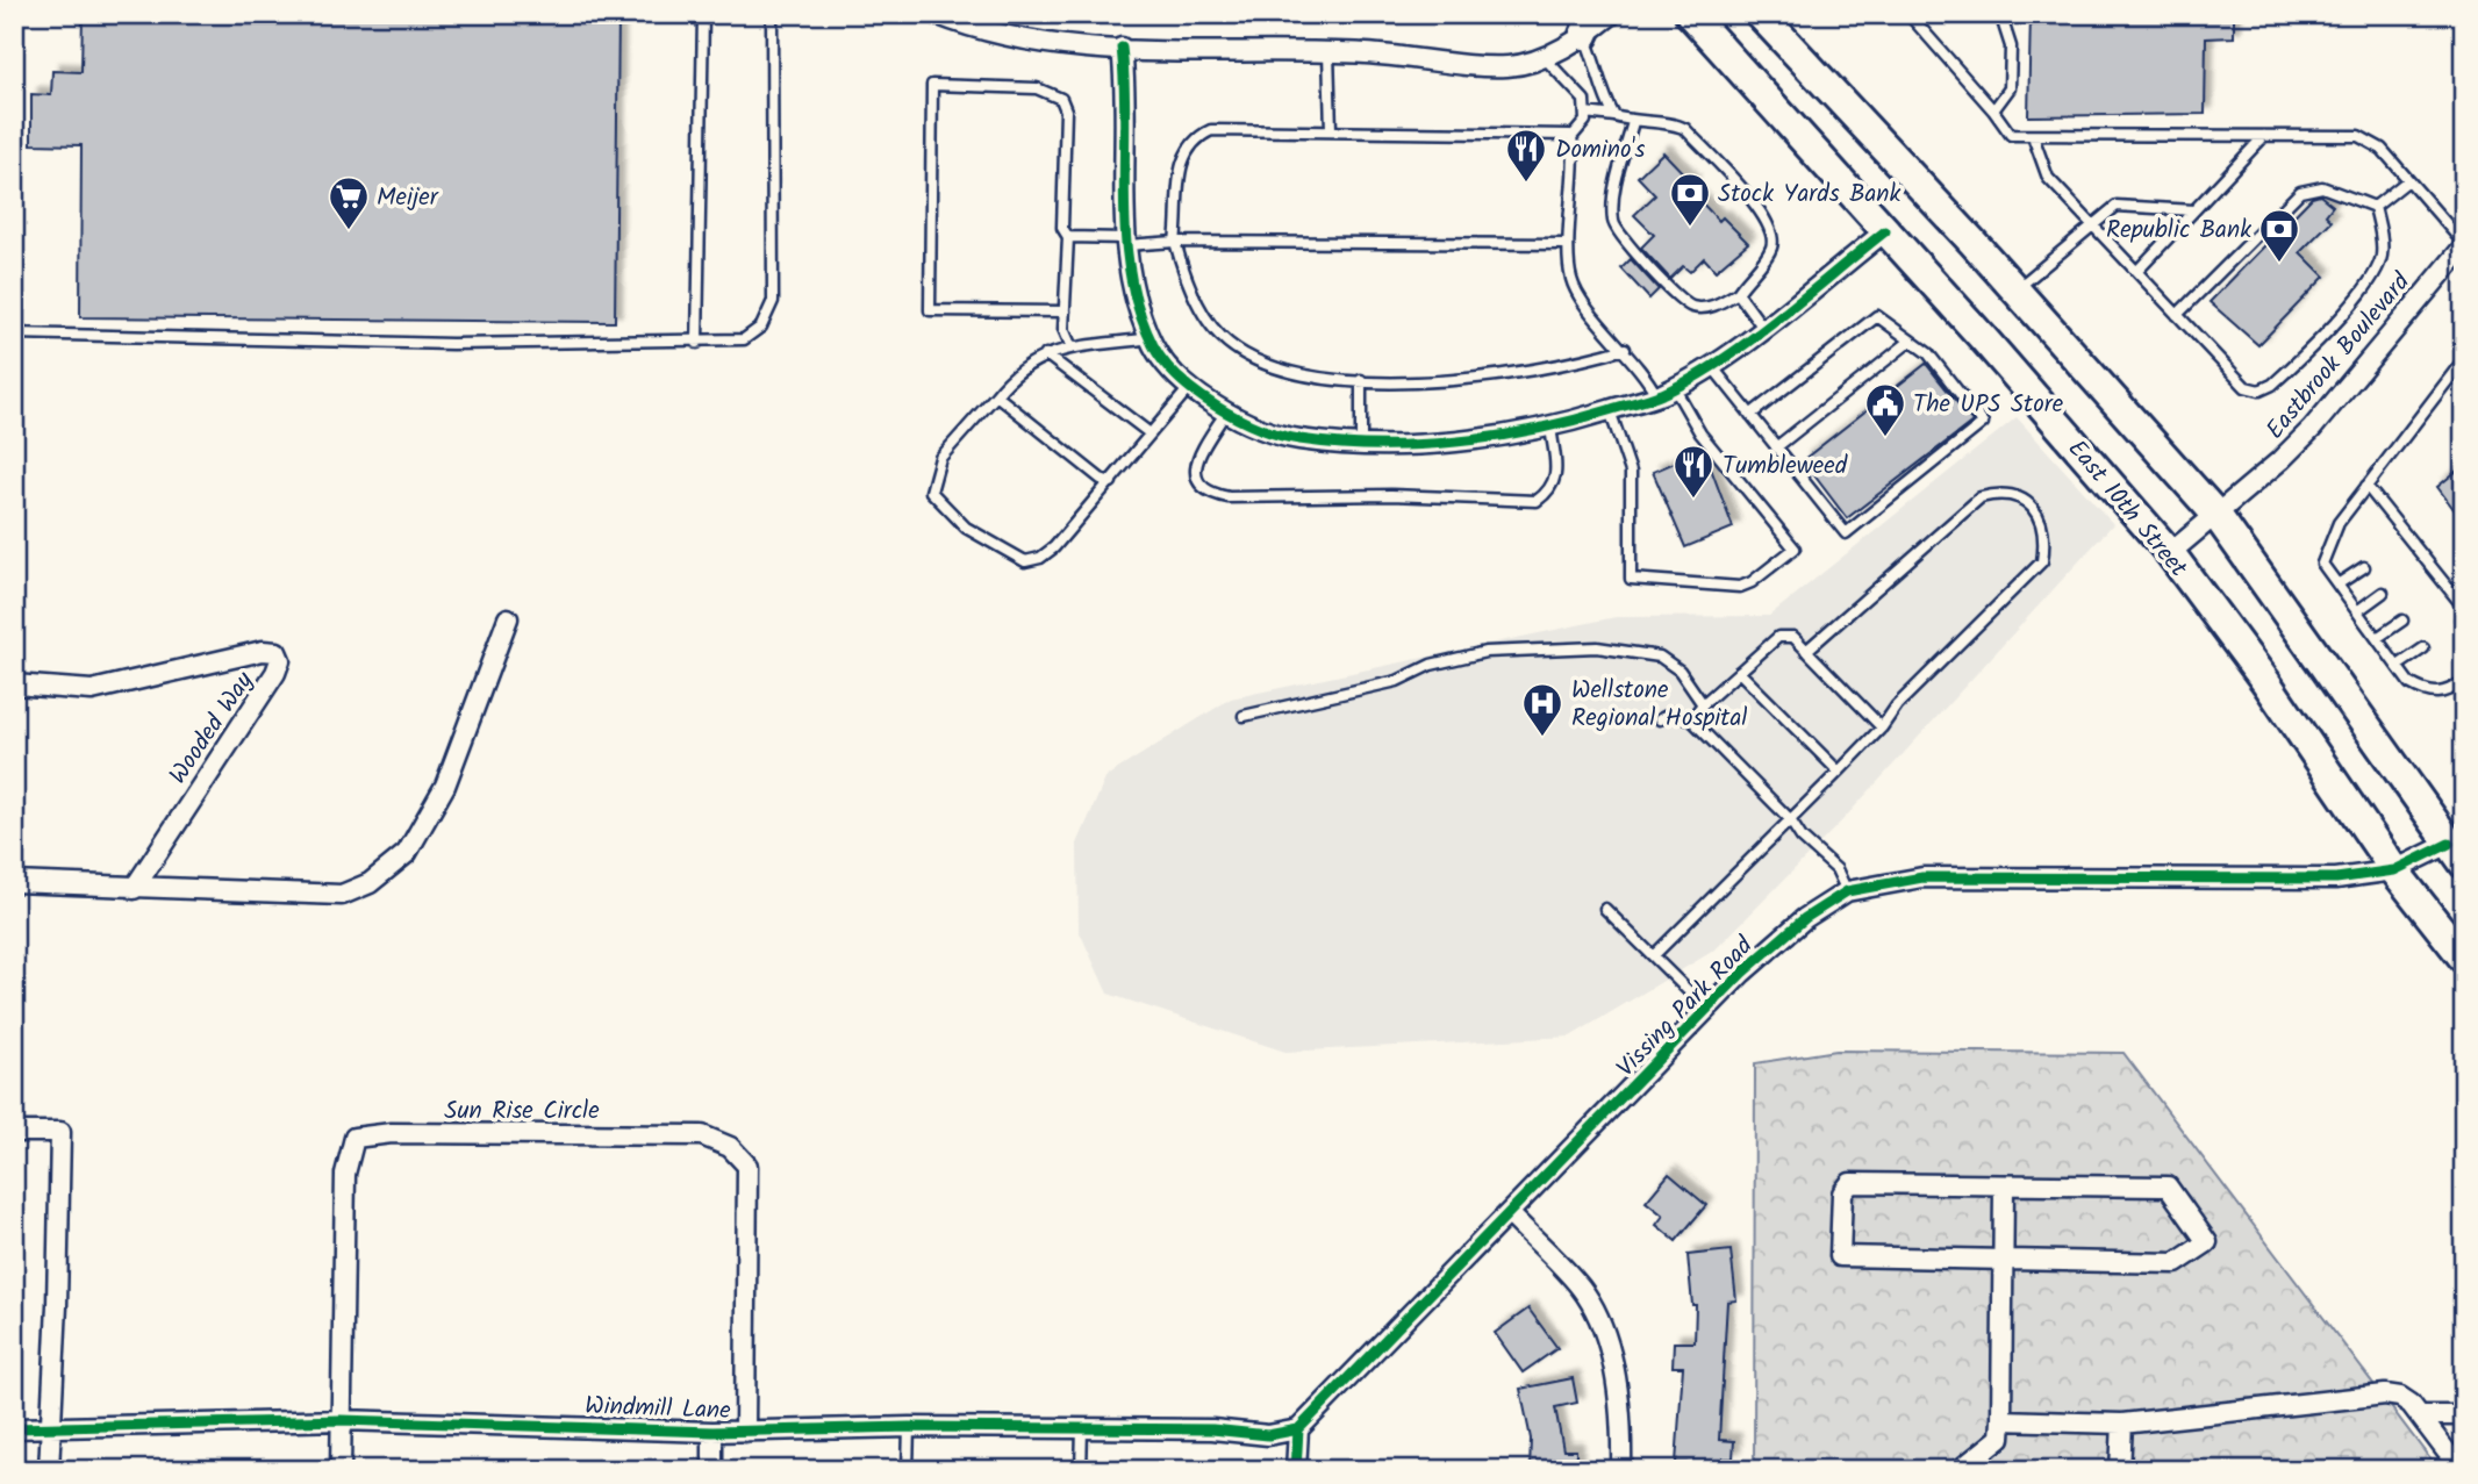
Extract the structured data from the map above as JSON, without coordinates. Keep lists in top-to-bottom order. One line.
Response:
{"streets":{"main road":["East 10th Street"],"street":["Eastbrook Boulevard","Wooded Way","Vissing Park Road","Sun Rise Circle","Windmill Lane"]},"crossings":[["Eastbrook Boulevard","East 10th Street"],["East 10th Street","Vissing Park Road"],["Vissing Park Road","Windmill Lane"],["Sun Rise Circle","Windmill Lane"]],"places":{"restaurant":["Domino's","Tumbleweed"],"bank":["Stock Yards Bank","Republic Bank"],"supermarket":["Meijer"],"public building":["The UPS Store"],"hospital":["Wellstone Regional Hospital"]}}
